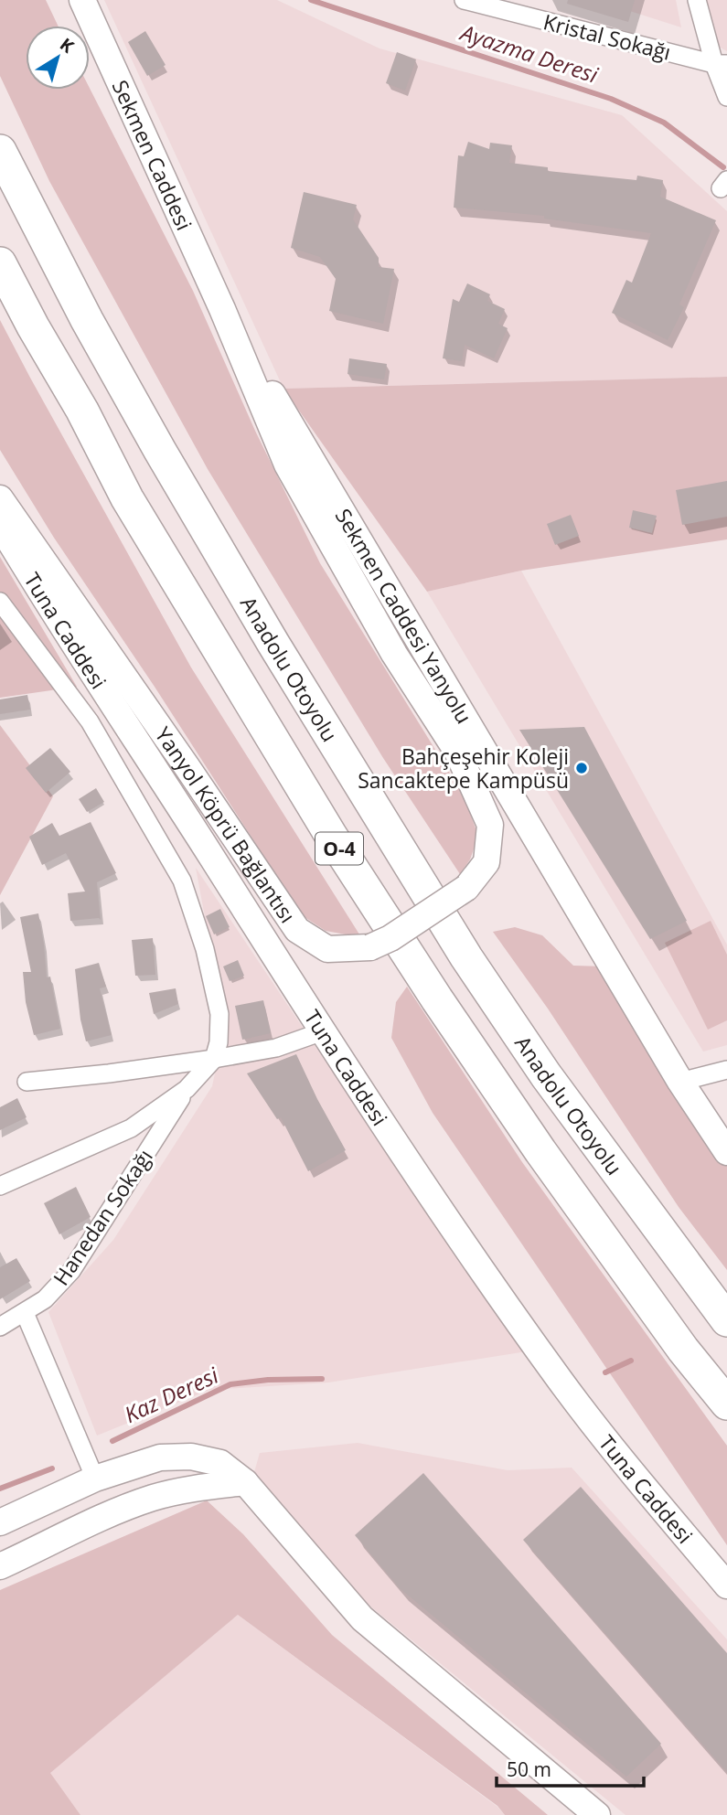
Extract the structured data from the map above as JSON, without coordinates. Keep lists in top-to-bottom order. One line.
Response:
{"streets":{"highway":["Anadolu Otoyolu","O-4"],"main road":["Sekmen Caddesi","Sekmen Caddesi Yanyolu","Tuna Caddesi","Yanyol Köprü Bağlantısı"],"street":["Kristal Sokağı","Hanedan Sokağı"]},"crossings":[["Sekmen Caddesi","Sekmen Caddesi Yanyolu"],["Sekmen Caddesi","Yanyol Köprü Bağlantısı"],["Sekmen Caddesi Yanyolu","Yanyol Köprü Bağlantısı"]],"water":["Ayazma Deresi","Kaz Deresi"],"places":["Bahçeşehir Koleji Sancaktepe Kampüsü"],"scale_bar":"50 m","north":"top right"}
